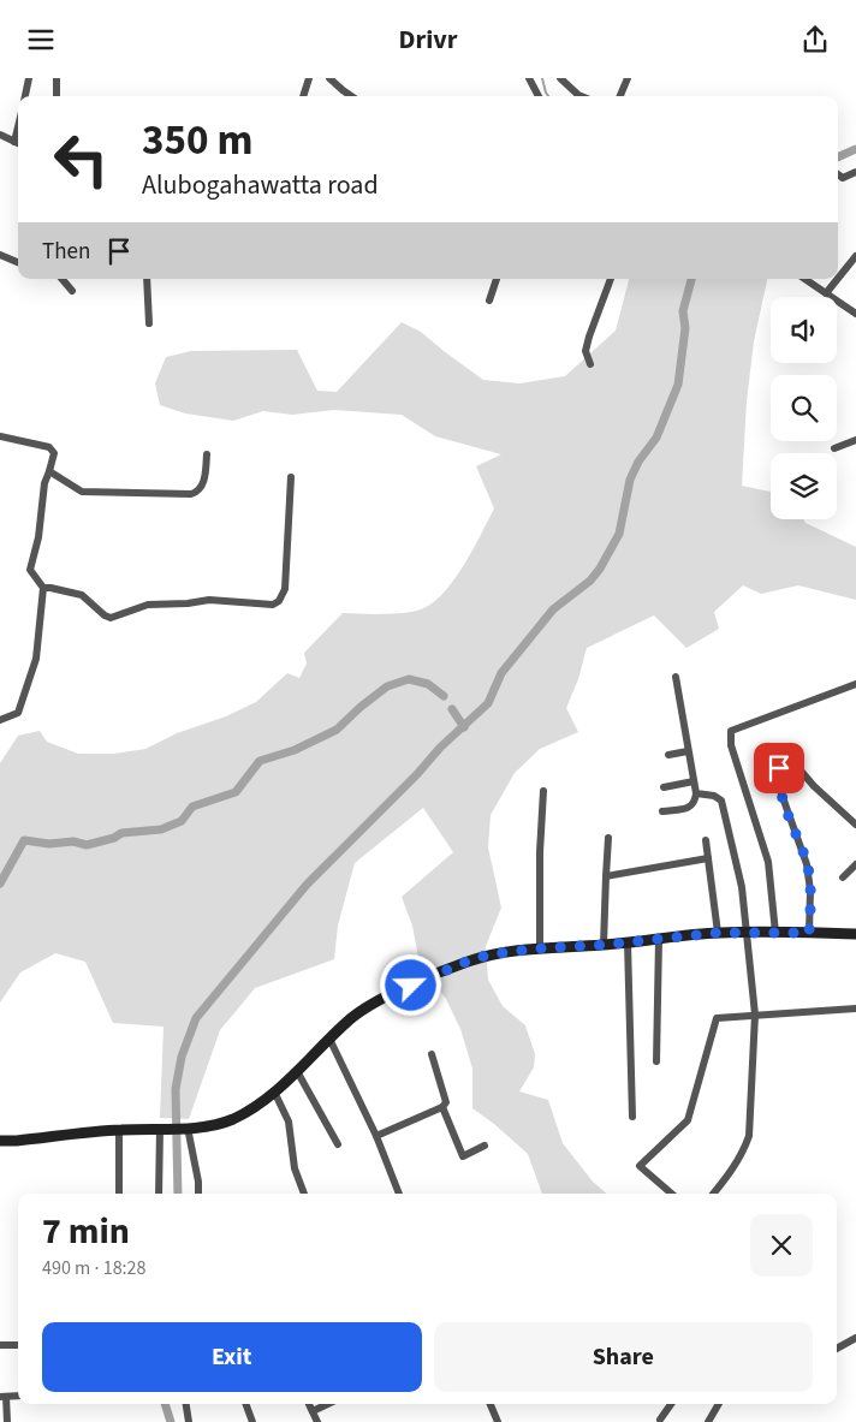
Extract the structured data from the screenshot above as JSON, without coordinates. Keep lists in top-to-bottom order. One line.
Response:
{"page":{"header":"Drivr","turn":["350 m","Alubogahawatta road"],"then":"Then","heading":["7 min","490 m · 18:28"],"buttons":["Exit","Share"]}}
